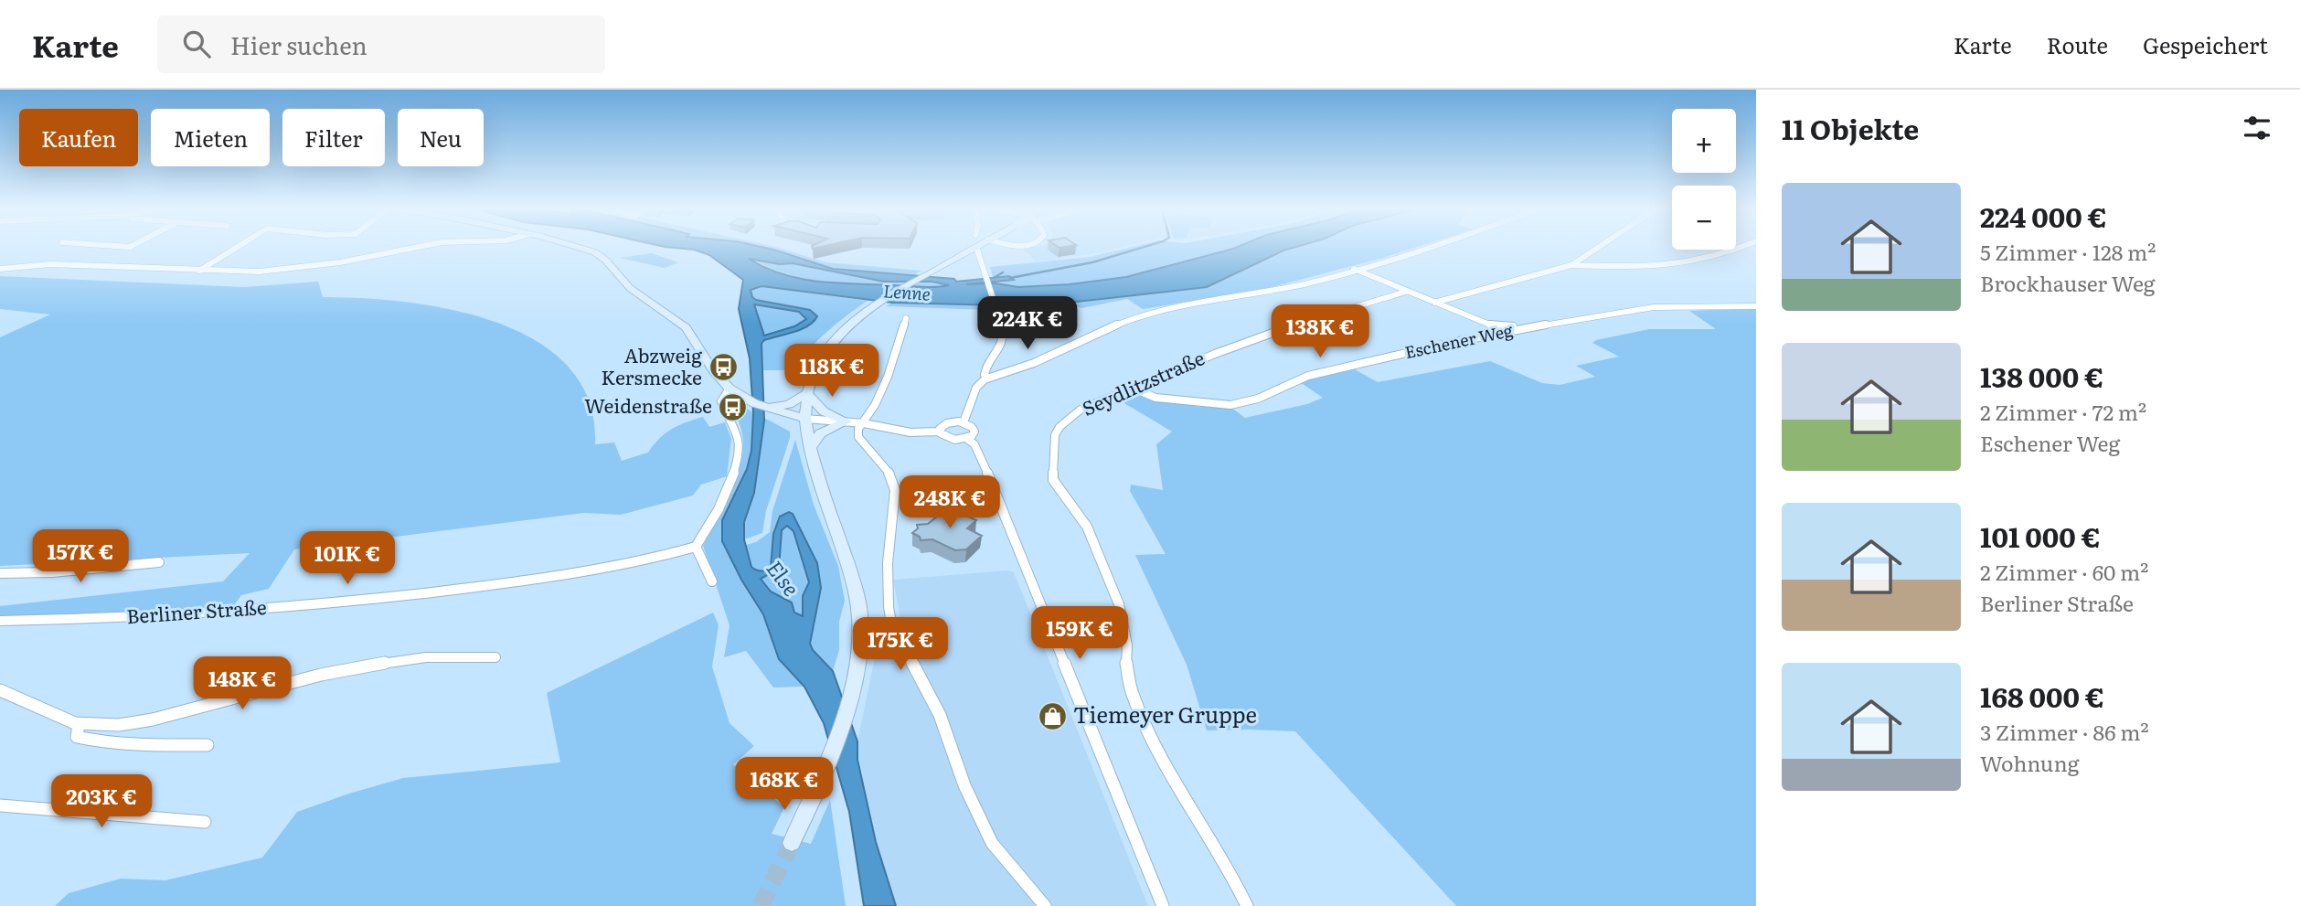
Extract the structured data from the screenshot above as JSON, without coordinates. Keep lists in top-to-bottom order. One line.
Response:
{"streets":{"street":["Eschener Weg","Seydlitzstraße","Berliner Straße"]},"crossings":[["Eschener Weg","Seydlitzstraße"]],"water":["Lenne","Else"],"places":{"bus stop":["Abzweig Kersmecke","Weidenstraße"],"shop":["Tiemeyer Gruppe"]},"page":{"header":"Karte","search":"Hier suchen","nav":["Karte","Route","Gespeichert"],"heading":"11 Objekte","map_buttons":["+","−"],"chip":["Kaufen","Mieten","Filter","Neu"],"list":[{"name":"224 000 €","note":"5 Zimmer · 128 m² · Brockhauser Weg"},{"name":"138 000 €","note":"2 Zimmer · 72 m² · Eschener Weg"},{"name":"101 000 €","note":"2 Zimmer · 60 m² · Berliner Straße"},{"name":"168 000 €","note":"3 Zimmer · 86 m² · Wohnung"}],"price":["224K €","138K €","118K €","248K €","157K €","101K €","159K €","175K €","148K €","168K €","203K €"]}}
